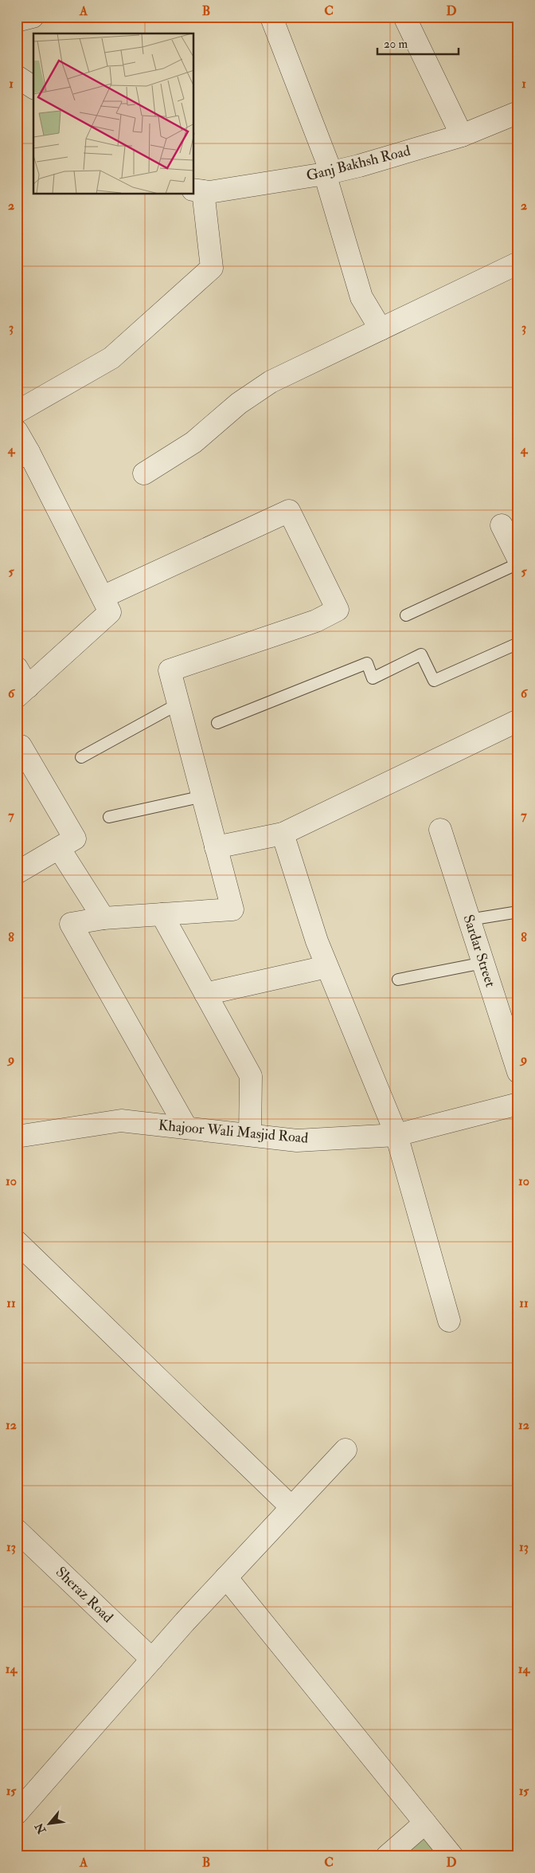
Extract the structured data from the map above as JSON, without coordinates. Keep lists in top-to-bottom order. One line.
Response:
{"streets":{"street":["Ganj Bakhsh Road","Sardar Street","Khajoor Wali Masjid Road","Sheraz Road"]},"scale_bar":"20 m","north":"bottom left","grid":{"columns":["A","B","C","D"],"rows":["1","2","3","4","5","6","7","8","9","10","11","12","13","14","15"]}}
